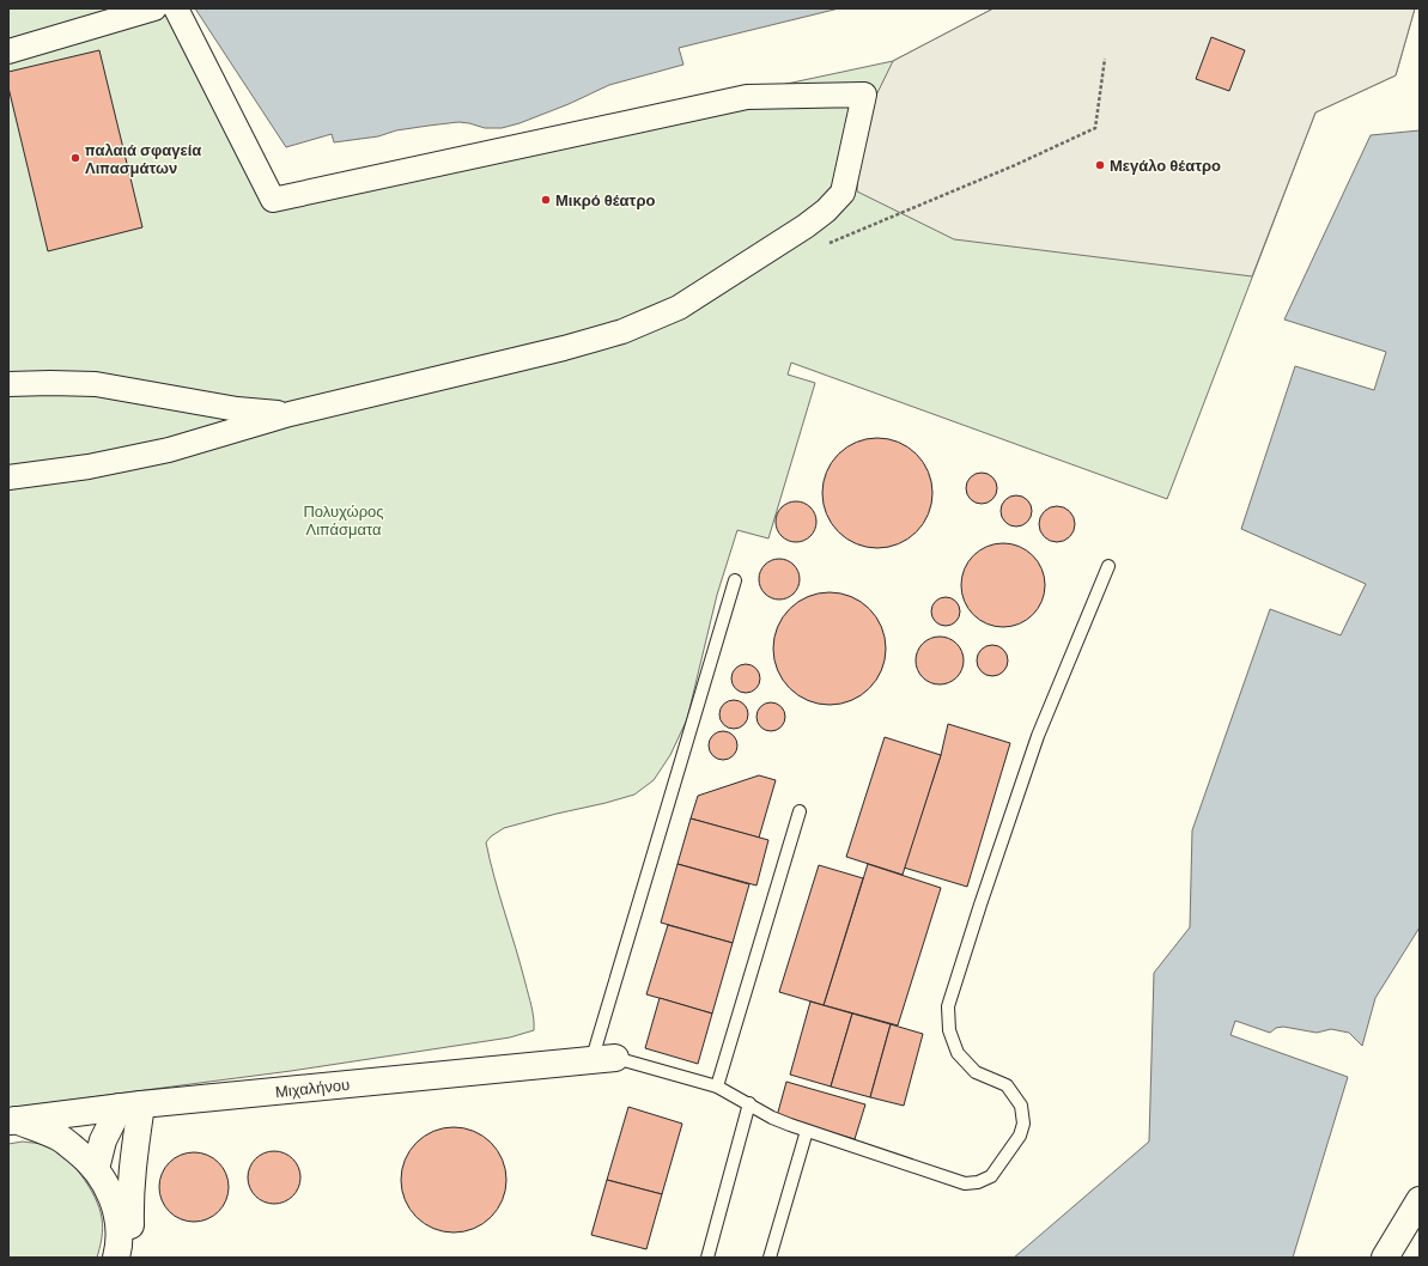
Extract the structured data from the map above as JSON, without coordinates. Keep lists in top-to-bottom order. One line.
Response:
{"streets":{"street":["Μιχαλήνου"]},"parks":["Πολυχώρος Λιπάσματα"],"places":["παλαιά σφαγεία Λιπασμάτων","Μεγάλο θέατρο","Μικρό θέατρο"]}
